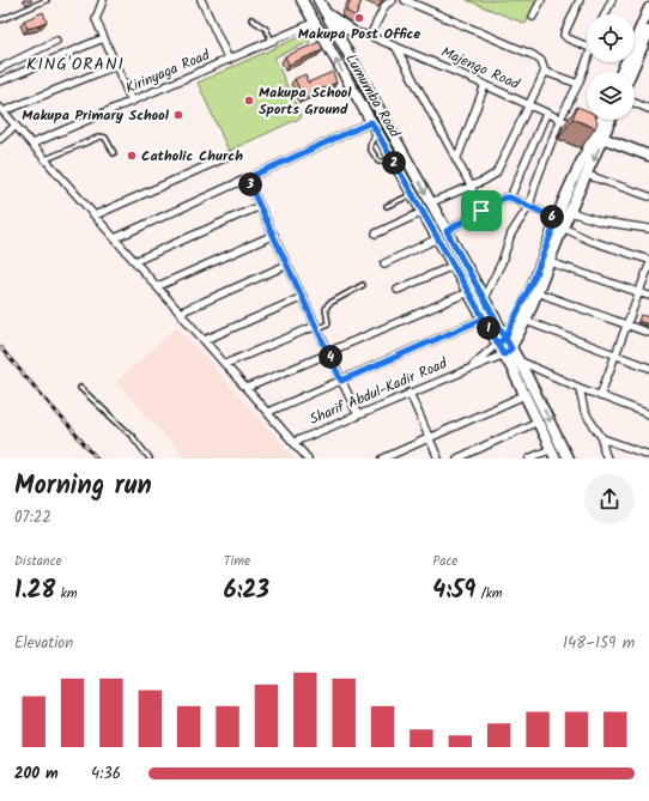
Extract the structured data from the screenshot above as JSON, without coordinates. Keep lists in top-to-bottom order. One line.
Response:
{"streets":{"main road":["Majengo Road","Lumumba Road"],"street":["Kirinyaga Road","Sharif Abdul-Kadir Road"]},"crossings":[["Majengo Road","Lumumba Road"],["Kirinyaga Road","Lumumba Road"],["Lumumba Road","Sharif Abdul-Kadir Road"]],"districts":["KING'ORANI"],"places":["Makupa Post Office","Makupa School Sports Ground","Makupa Primary School","Catholic Church"],"page":{"pins":["2","3","6","1","4"],"heading":["Morning run","07:22"],"stats":[["Distance","1.28 km"],["Time","6:23"],["Pace","4:59 /km"]],"chart":["Elevation","148–159 m"],"list":[{"name":"200 m","note":"4:36"}]}}
